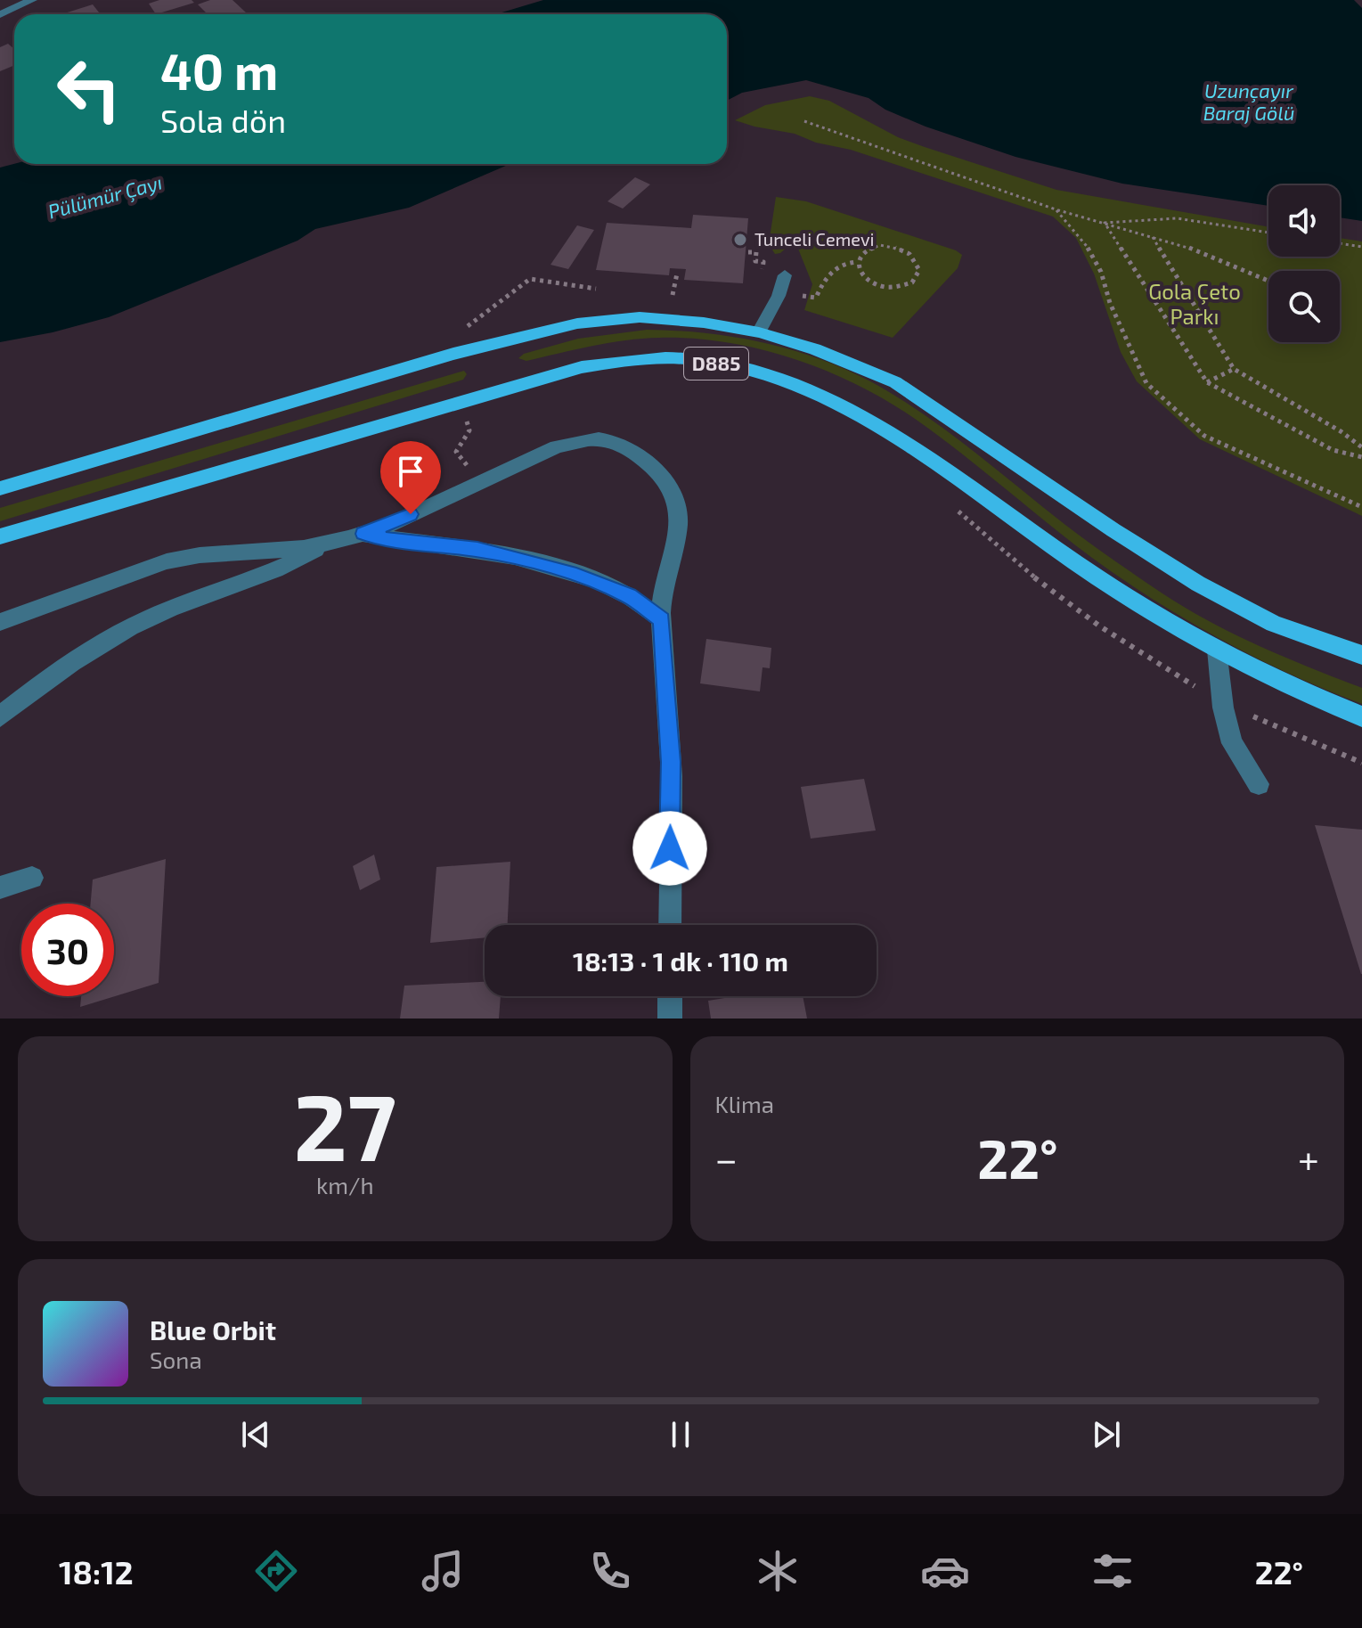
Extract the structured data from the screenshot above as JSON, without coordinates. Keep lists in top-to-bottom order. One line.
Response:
{"streets":{"main road":["D885"]},"water":["Uzunçayır Baraj Gölü","Pülümür Çayı"],"parks":["Gola Çeto Parkı"],"places":["Tunceli Cemevi"],"page":{"turn":["40 m","Sola dön"],"limit":"30","trip":"18:13 · 1 dk · 110 m","tile":[["27","km/h"],"Klima"],"heat":["−","22°","+"],"song":["Blue Orbit","Sona"],"tabs":["18:12","22°"]}}
